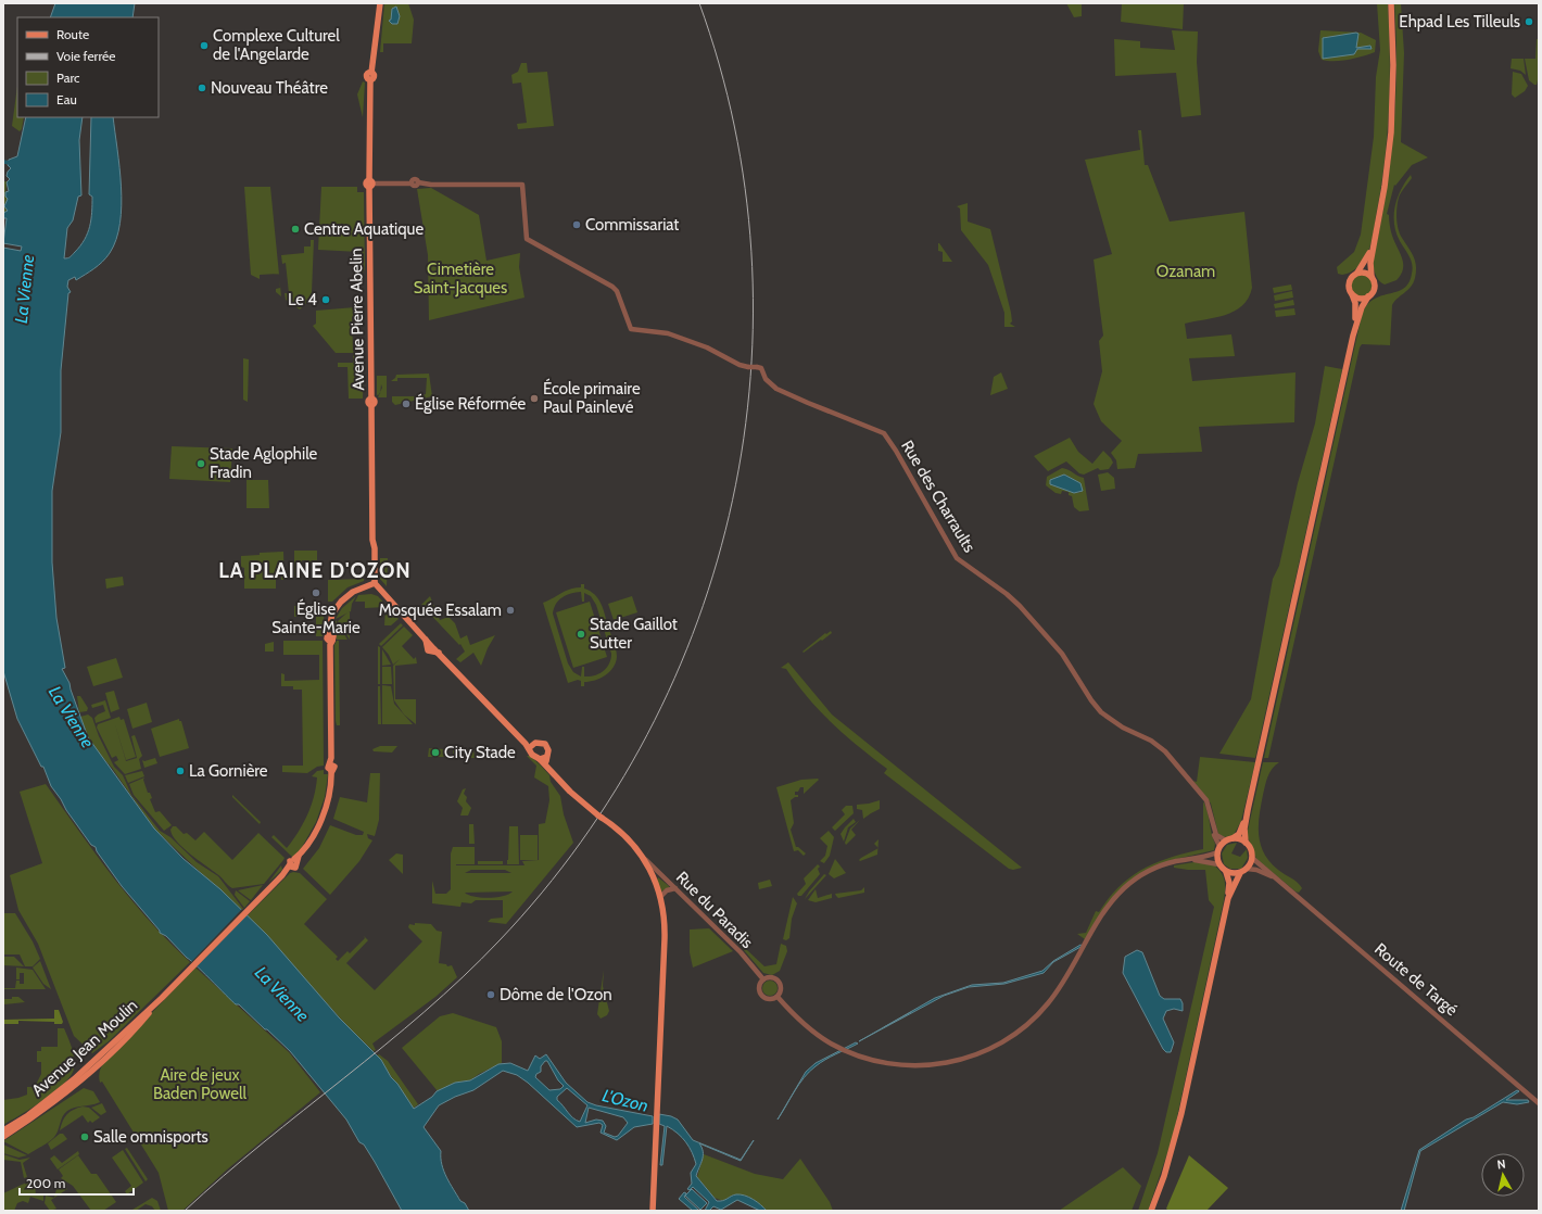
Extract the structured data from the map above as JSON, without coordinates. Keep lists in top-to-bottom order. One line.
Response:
{"streets":{"main road":["Avenue Pierre Abelin","Avenue Jean Moulin"],"street":["Rue des Charraults","Rue du Paradis","Route de Targé"]},"crossings":[["Avenue Pierre Abelin","Rue des Charraults"],["Avenue Pierre Abelin","Avenue Jean Moulin"],["Rue des Charraults","Route de Targé"]],"districts":["LA PLAINE D'OZON"],"water":["La Vienne","L'Ozon"],"parks":["Cimetière Saint-Jacques","Ozanam","Aire de jeux Baden Powell"],"places":["Ehpad Les Tilleuls","Complexe Culturel de l'Angelarde","Nouveau Théâtre","Commissariat","Centre Aquatique","Le 4","École primaire Paul Painlevé","Église Réformée","Stade Aglophile Fradin","Église Sainte-Marie","Mosquée Essalam","Stade Gaillot Sutter","City Stade","La Gornière","Dôme de l'Ozon","Salle omnisports"],"legend":["Route","Voie ferrée","Parc","Eau"],"scale_bar":"200 m","north":"top"}
